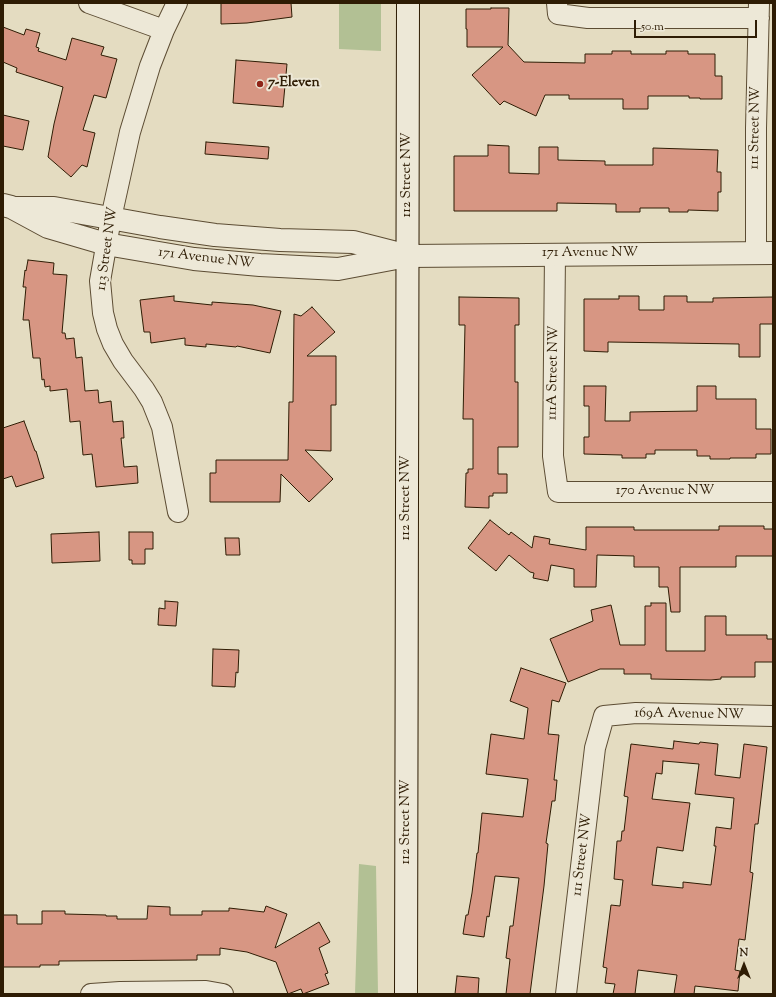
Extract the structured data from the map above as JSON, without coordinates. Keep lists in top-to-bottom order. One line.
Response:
{"streets":{"street":["111 Street NW","112 Street NW","113 Street NW","171 Avenue NW","111A Street NW","170 Avenue NW","169A Avenue NW"]},"crossings":[["111 Street NW","171 Avenue NW"],["111 Street NW","169A Avenue NW"],["112 Street NW","171 Avenue NW"],["113 Street NW","171 Avenue NW"],["171 Avenue NW","111A Street NW"],["111A Street NW","170 Avenue NW"]],"places":["7-Eleven"],"scale_bar":"50 m","north":"top"}
